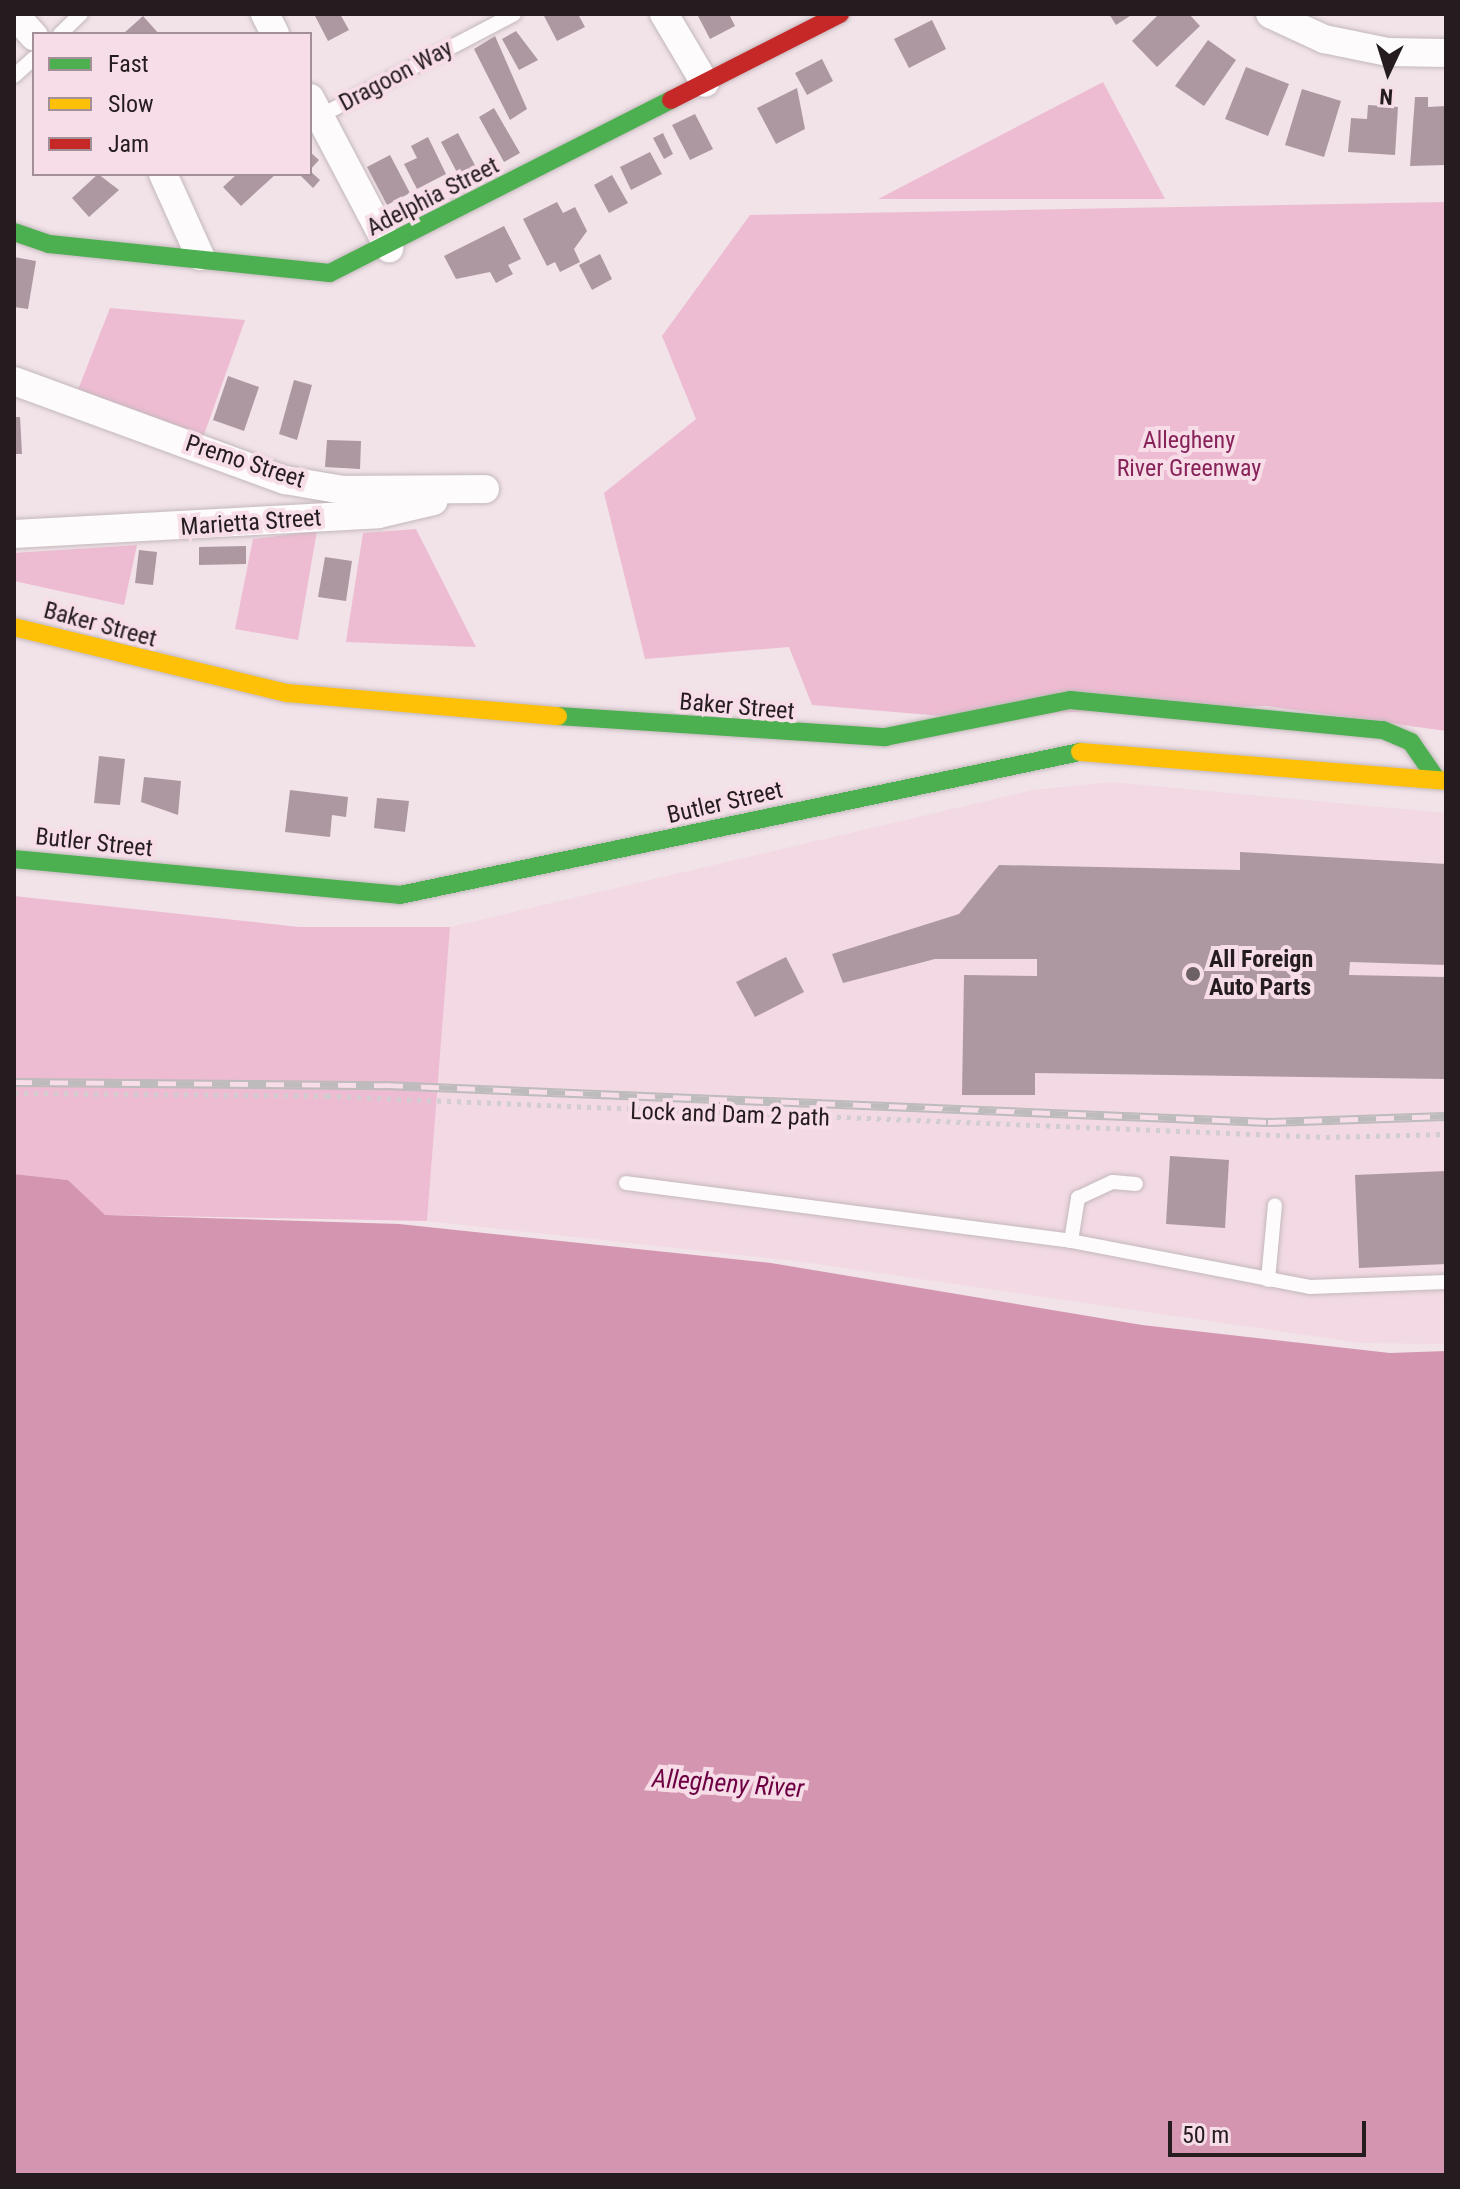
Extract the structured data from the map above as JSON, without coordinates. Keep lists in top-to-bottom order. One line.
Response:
{"streets":{"main road":["Adelphia Street","Baker Street","Butler Street"],"street":["Premo Street","Marietta Street"],"lane":["Dragoon Way"],"path":["Lock and Dam 2 path"]},"crossings":[["Premo Street","Marietta Street"],["Baker Street","Butler Street"]],"water":["Allegheny River"],"parks":["Allegheny River Greenway"],"places":["All Foreign Auto Parts"],"legend":["Fast","Slow","Jam"],"scale_bar":"50 m","north":"bottom"}
